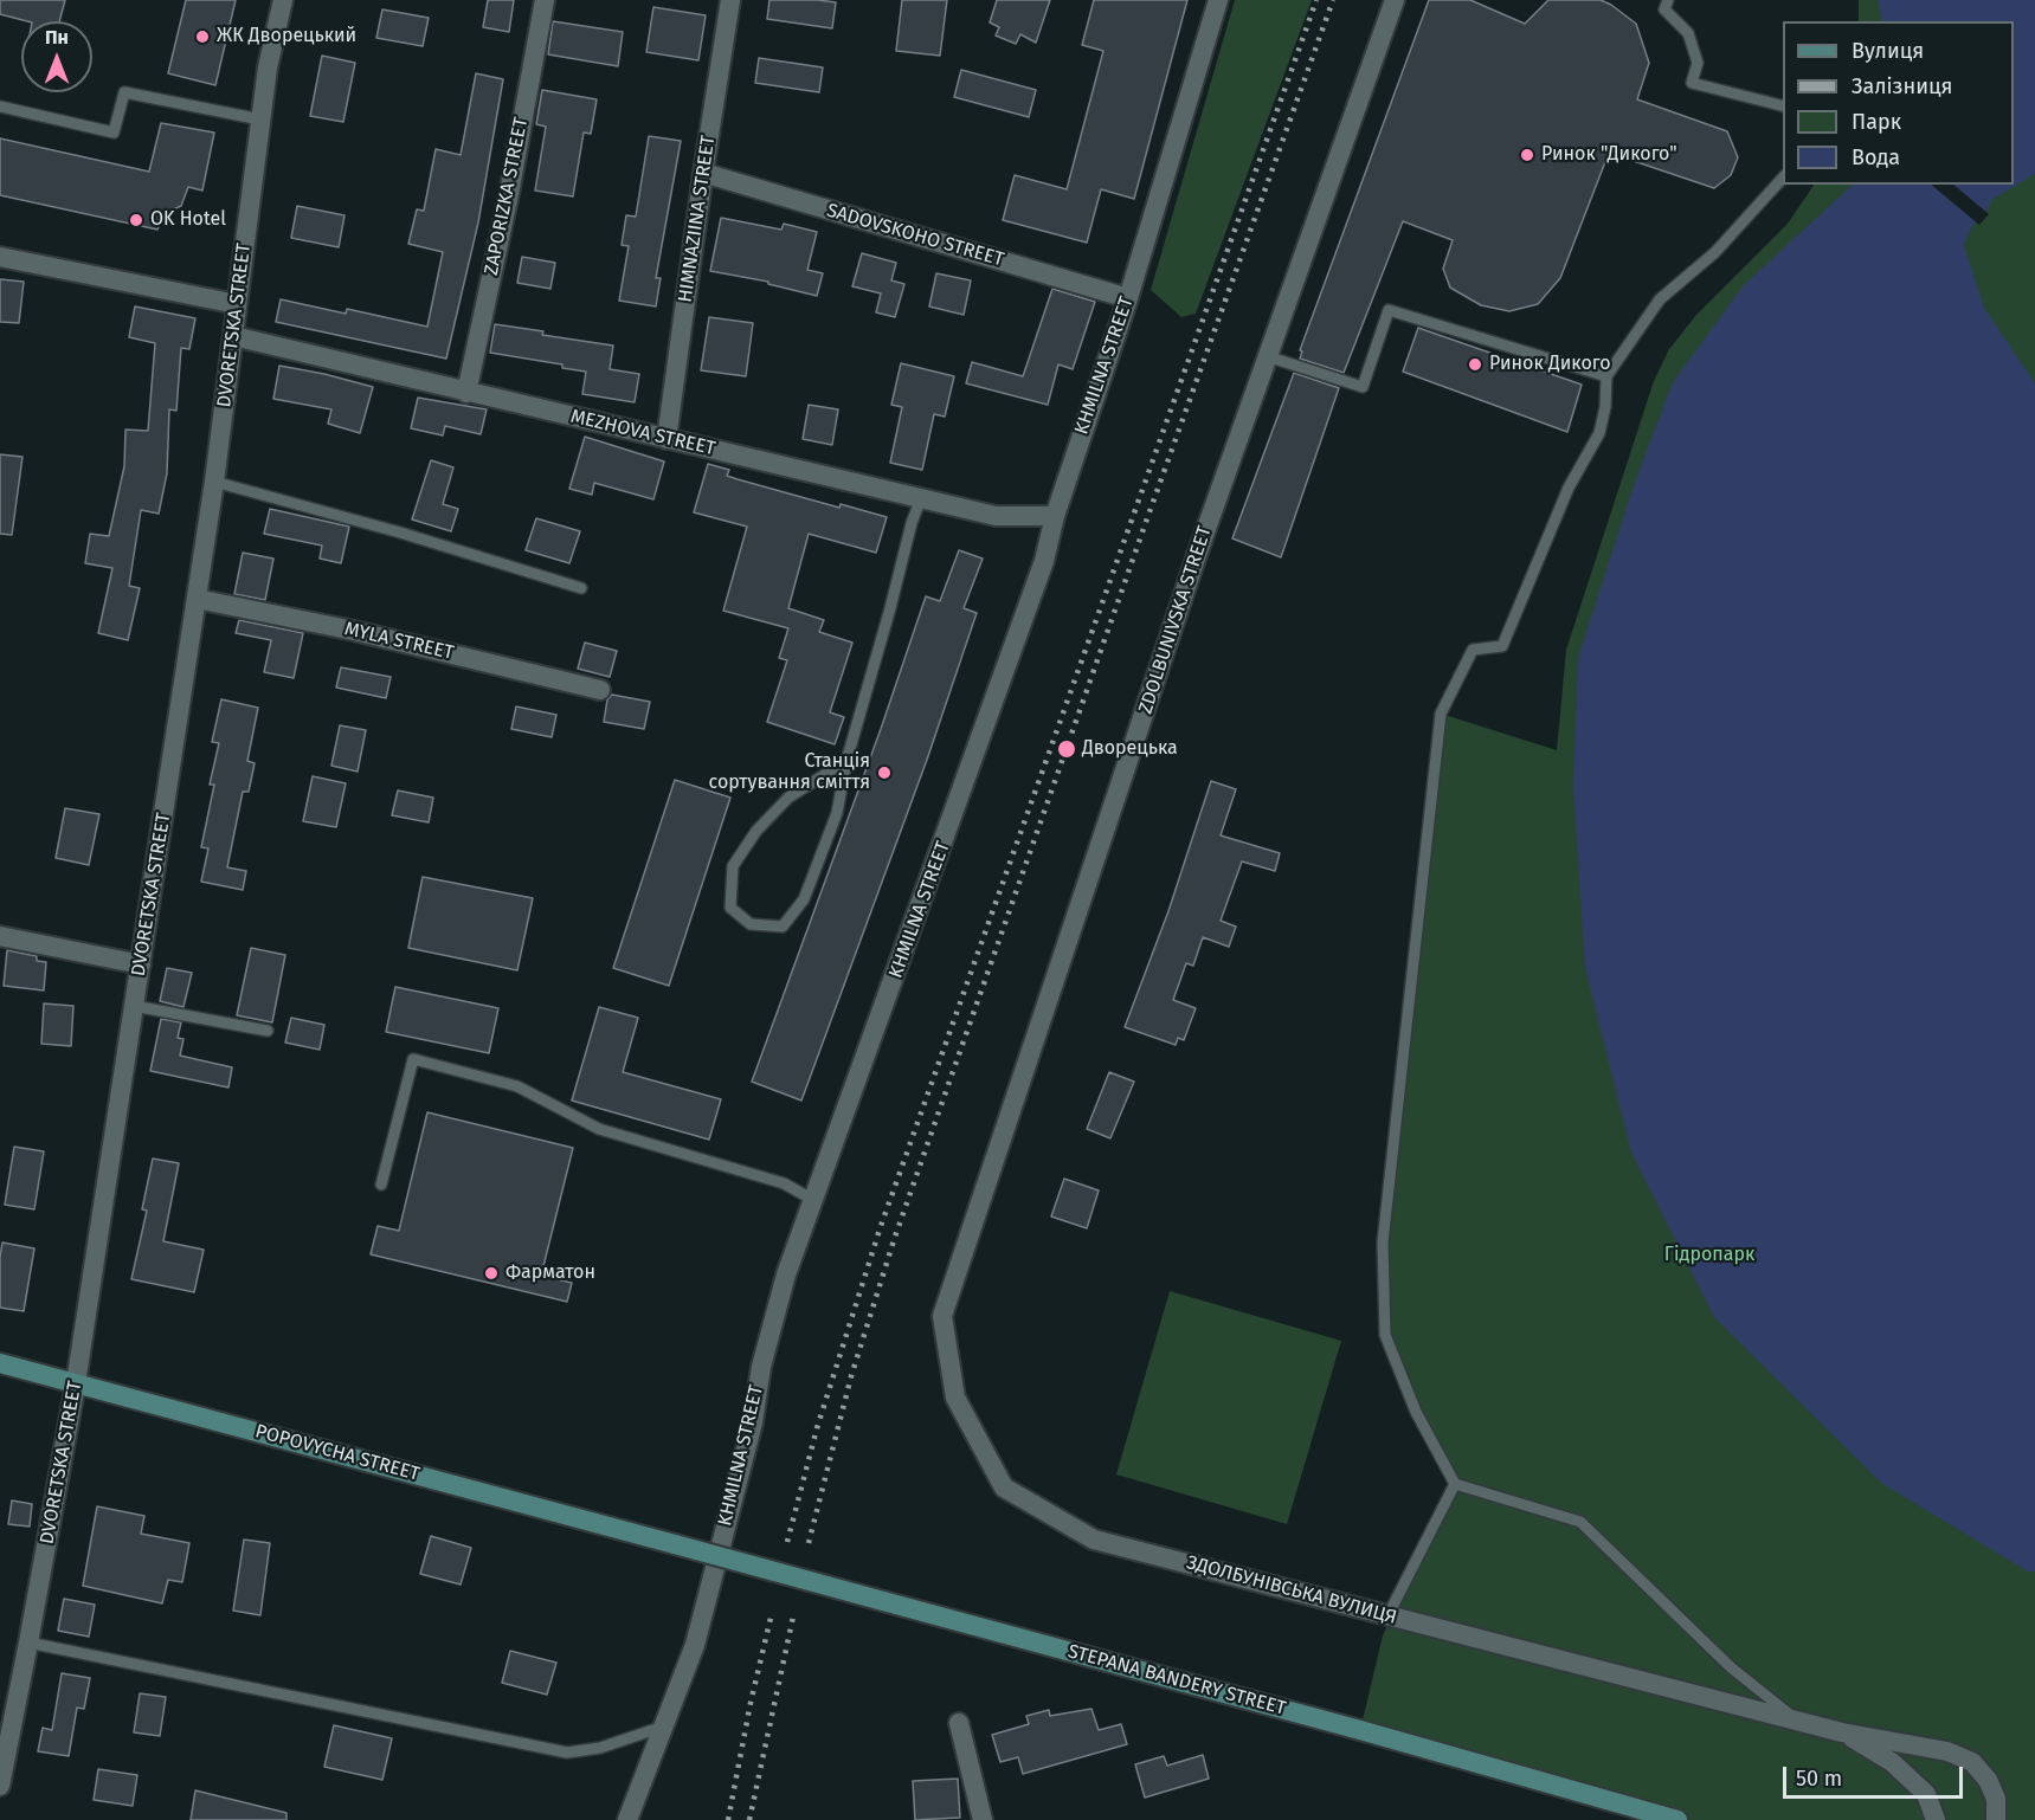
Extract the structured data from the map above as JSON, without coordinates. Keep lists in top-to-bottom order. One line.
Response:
{"streets":{"main road":["POPOVYCHA STREET","STEPANA BANDERY STREET"],"street":["ZAPORIZKA STREET","HIMNAZIINA STREET","SADOVSKOHO STREET","DVORETSKA STREET","KHMILNA STREET","MEZHOVA STREET","ZDOLBUNIVSKA STREET","MYLA STREET","ЗДОЛБУНІВСЬКА ВУЛИЦЯ"]},"crossings":[["ZAPORIZKA STREET","MEZHOVA STREET"],["HIMNAZIINA STREET","SADOVSKOHO STREET"],["HIMNAZIINA STREET","MEZHOVA STREET"],["SADOVSKOHO STREET","KHMILNA STREET"],["DVORETSKA STREET","MEZHOVA STREET"],["DVORETSKA STREET","MYLA STREET"],["DVORETSKA STREET","POPOVYCHA STREET"],["KHMILNA STREET","MEZHOVA STREET"],["ZDOLBUNIVSKA STREET","ЗДОЛБУНІВСЬКА ВУЛИЦЯ"],["POPOVYCHA STREET","STEPANA BANDERY STREET"]],"parks":["Гідропарк"],"places":["ЖК Дворецький","Ринок \"Дикого\"","OK Hotel","Ринок Дикого","Дворецька","Станція сортування сміття","Фарматон"],"legend":["Вулиця","Залізниця","Парк","Вода"],"scale_bar":"50 m","north":"top"}
